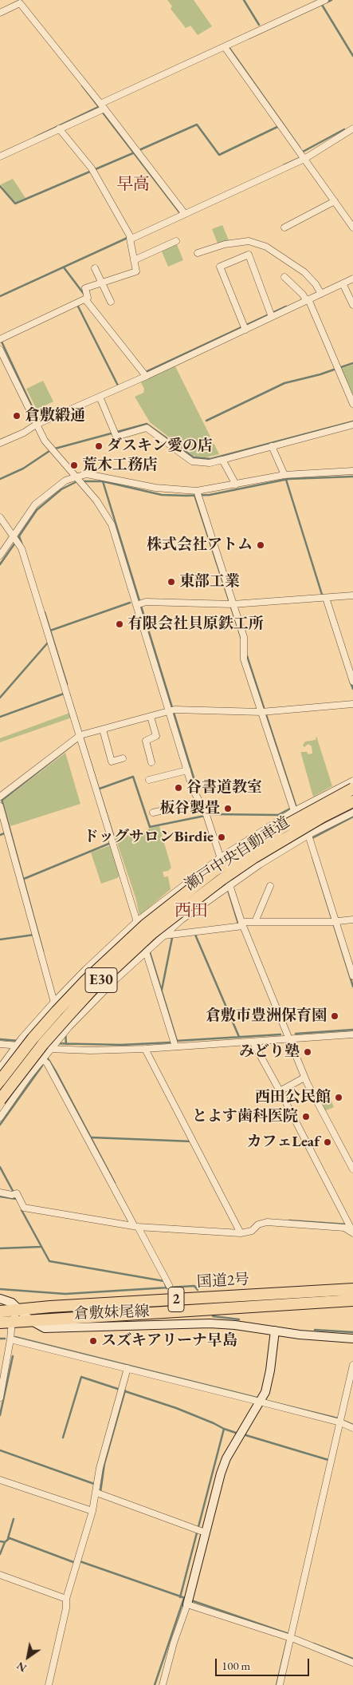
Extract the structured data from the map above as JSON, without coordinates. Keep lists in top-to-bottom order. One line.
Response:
{"streets":{"highway":["瀬戸中央自動車道","E30","国道2号","2"],"main road":["倉敷妹尾線"]},"crossings":[["国道2号","倉敷妹尾線"]],"districts":["早高","西田"],"places":["倉敷緞通","ダスキン愛の店","荒木工務店","株式会社アトム","東部工業","有限会社貝原鉄工所","谷書道教室","板谷製畳","ドッグサロンBirdie","倉敷市豊洲保育園","みどり塾","西田公民館","とよす歯科医院","カフェLeaf","スズキアリーナ早島"],"scale_bar":"100 m","north":"bottom left"}
